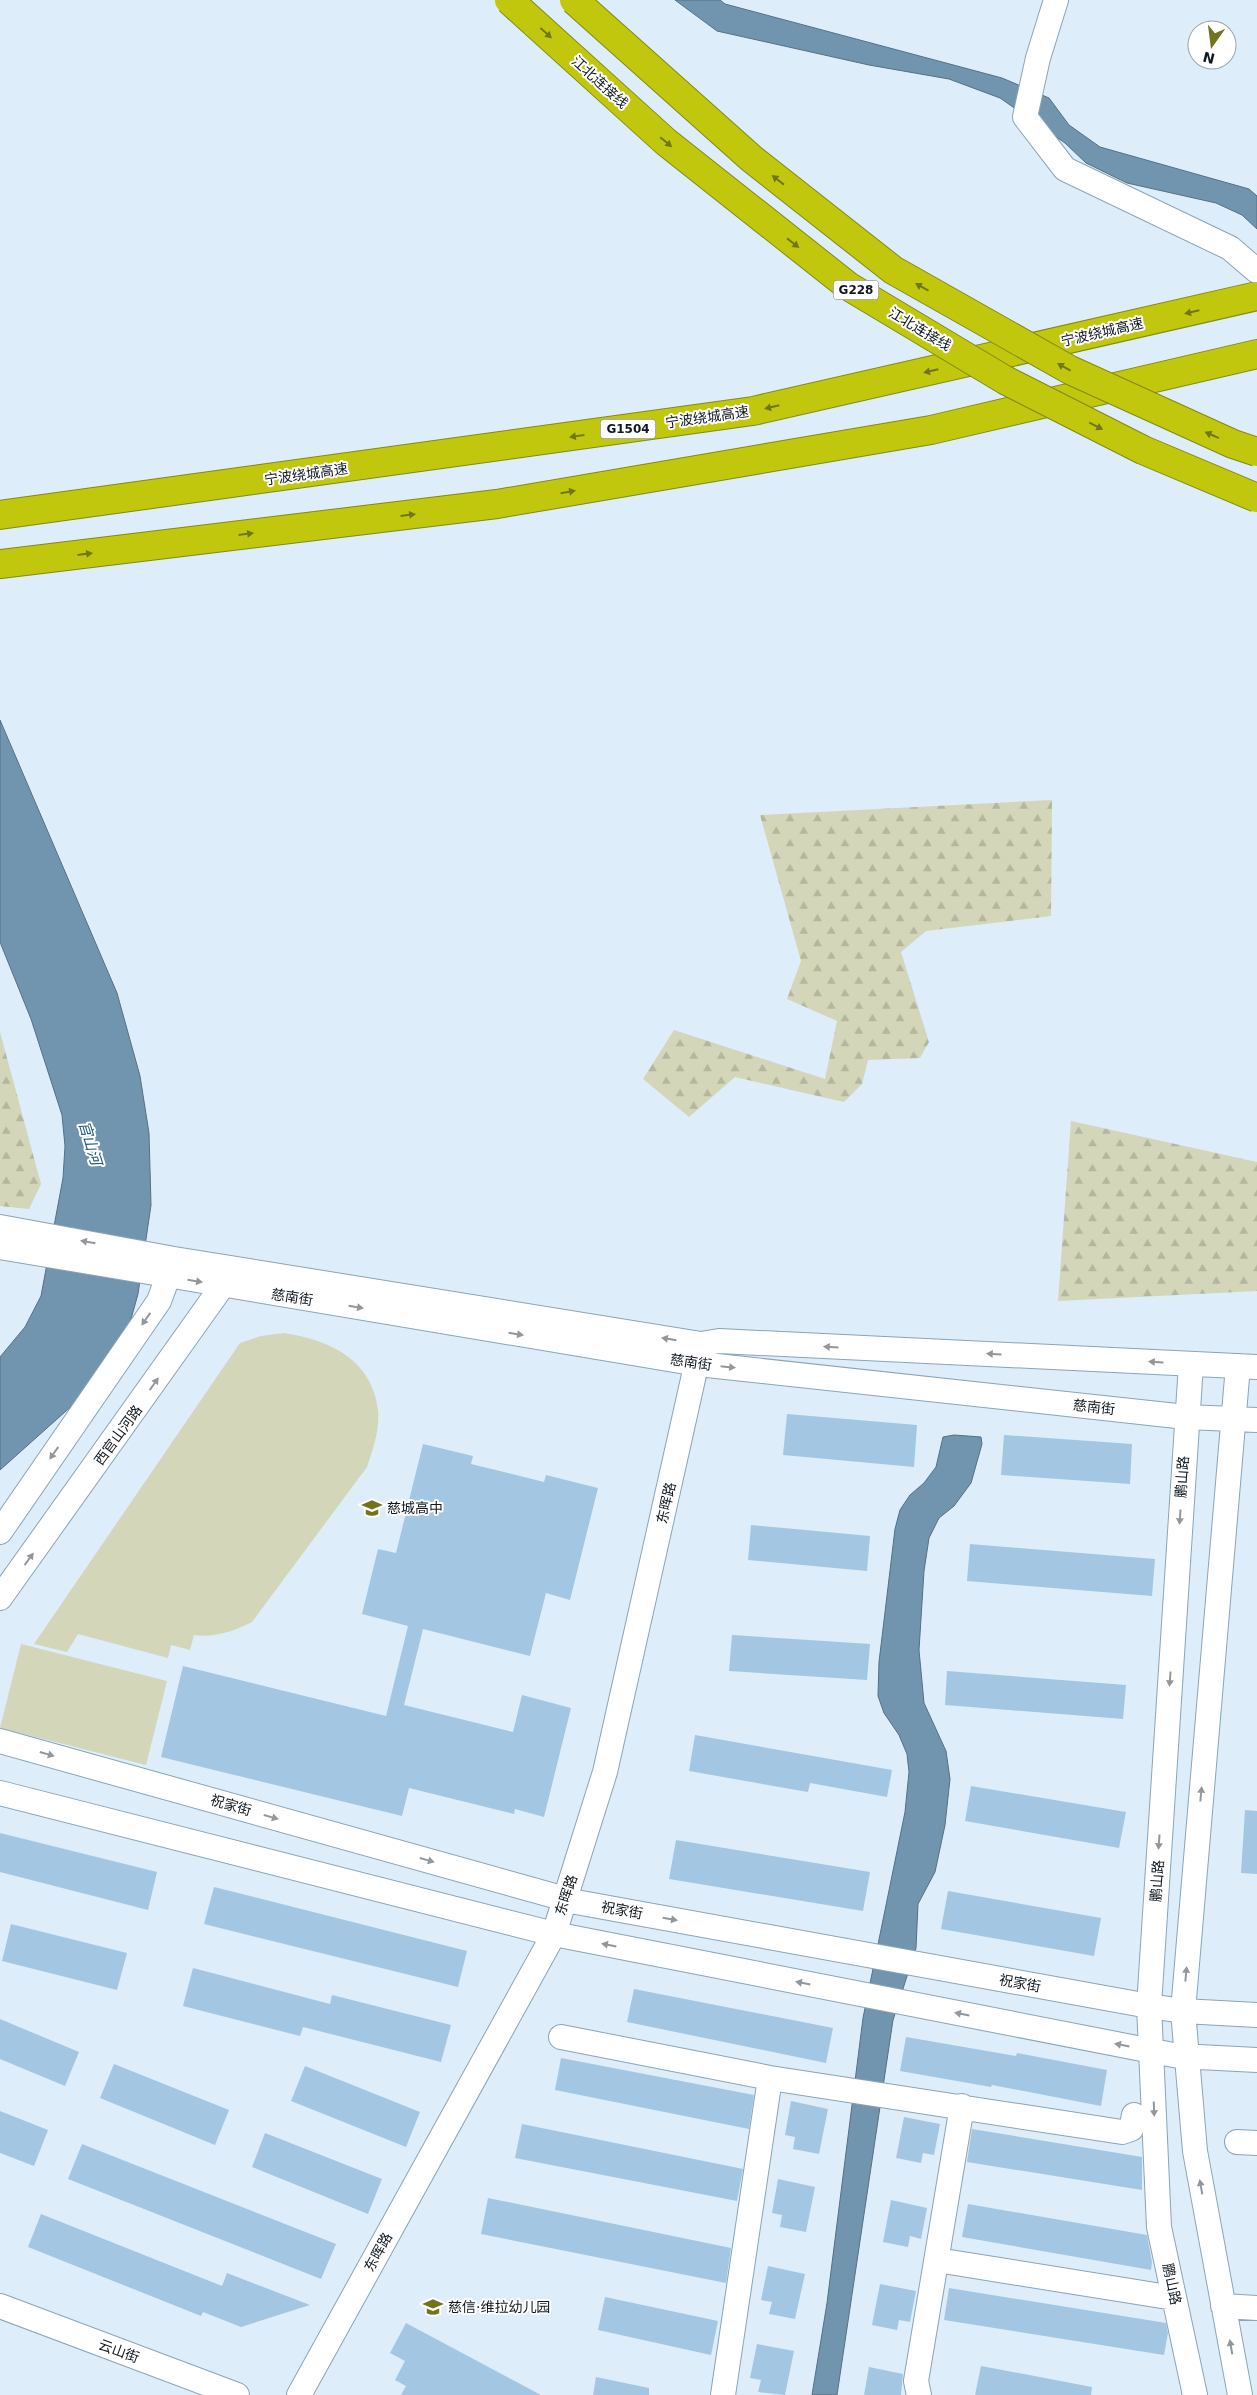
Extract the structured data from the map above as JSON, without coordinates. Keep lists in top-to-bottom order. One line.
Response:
{"streets":{"highway":["江北连接线","G228","宁波绕城高速","G1504"],"street":["慈南街","西官山河路","鹏山路","东晖路","祝家街","云山街"]},"crossings":[["慈南街","西官山河路"],["慈南街","鹏山路"],["慈南街","东晖路"],["鹏山路","祝家街"],["东晖路","祝家街"]],"water":["官山河"],"places":{"school or university":["慈城高中","慈信·维拉幼儿园"]},"north":"bottom"}
